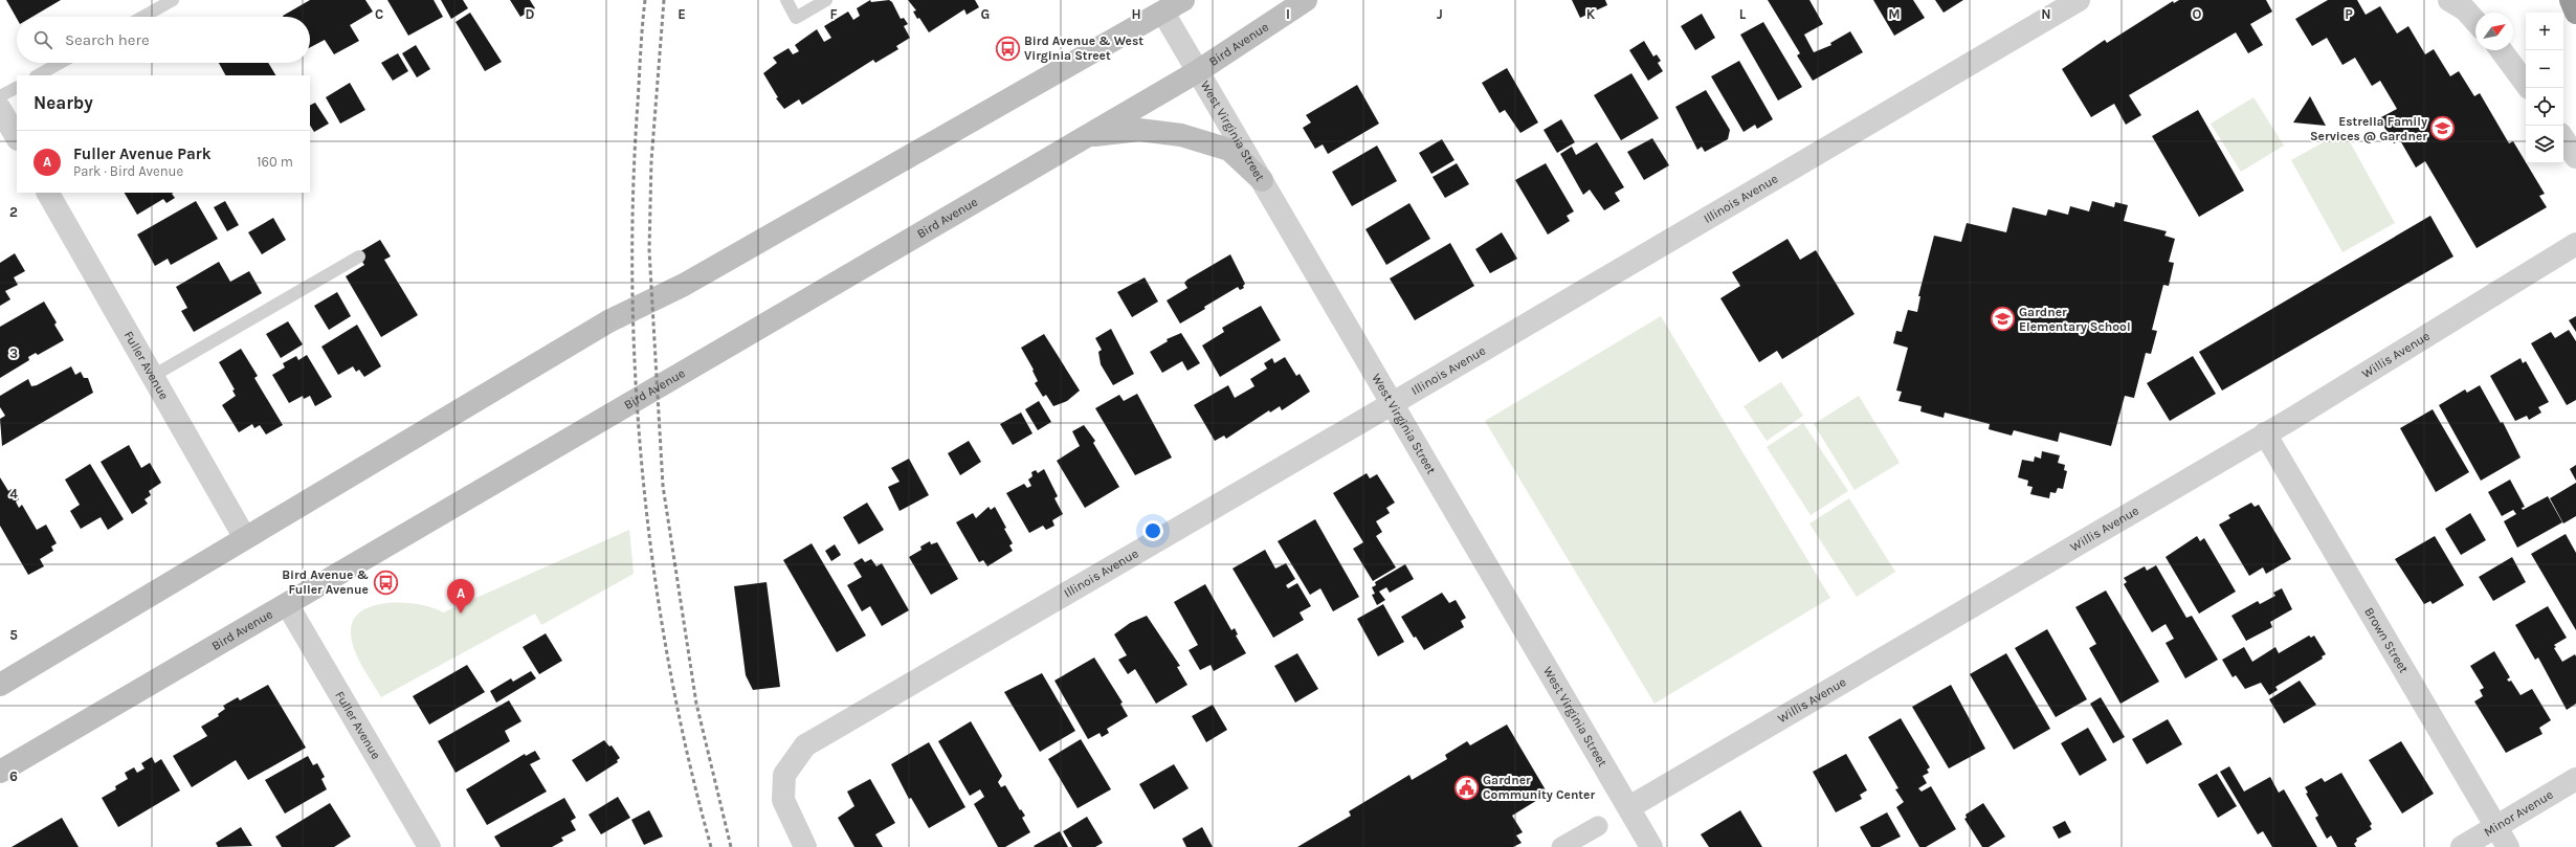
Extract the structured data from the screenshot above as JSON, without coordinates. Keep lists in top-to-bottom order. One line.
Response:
{"streets":{"main road":["Bird Avenue"],"street":["West Virginia Street","Illinois Avenue","Willis Avenue","Fuller Avenue","Brown Street","Minor Avenue"]},"crossings":[["Bird Avenue","West Virginia Street"],["Bird Avenue","Fuller Avenue"],["West Virginia Street","Illinois Avenue"],["West Virginia Street","Willis Avenue"],["Willis Avenue","Brown Street"],["Brown Street","Minor Avenue"]],"places":{"bus stop":["Bird Avenue & West Virginia Street","Bird Avenue & Fuller Avenue"],"school or university":["Estrella Family Services @ Gardner","Gardner Elementary School"],"public building":["Gardner Community Center"]},"north":"top right","page":{"map_buttons":["+","−"],"search":"Search here","heading":"Nearby","list":[{"mark":"A","name":"Fuller Avenue Park","note":"Park · Bird Avenue","value":"160 m"}],"pins":"A"},"grid":{"columns":["C","D","E","F","G","H","I","J","K","L","M","N","O","P"],"rows":["2","3","4","5","6"]}}
